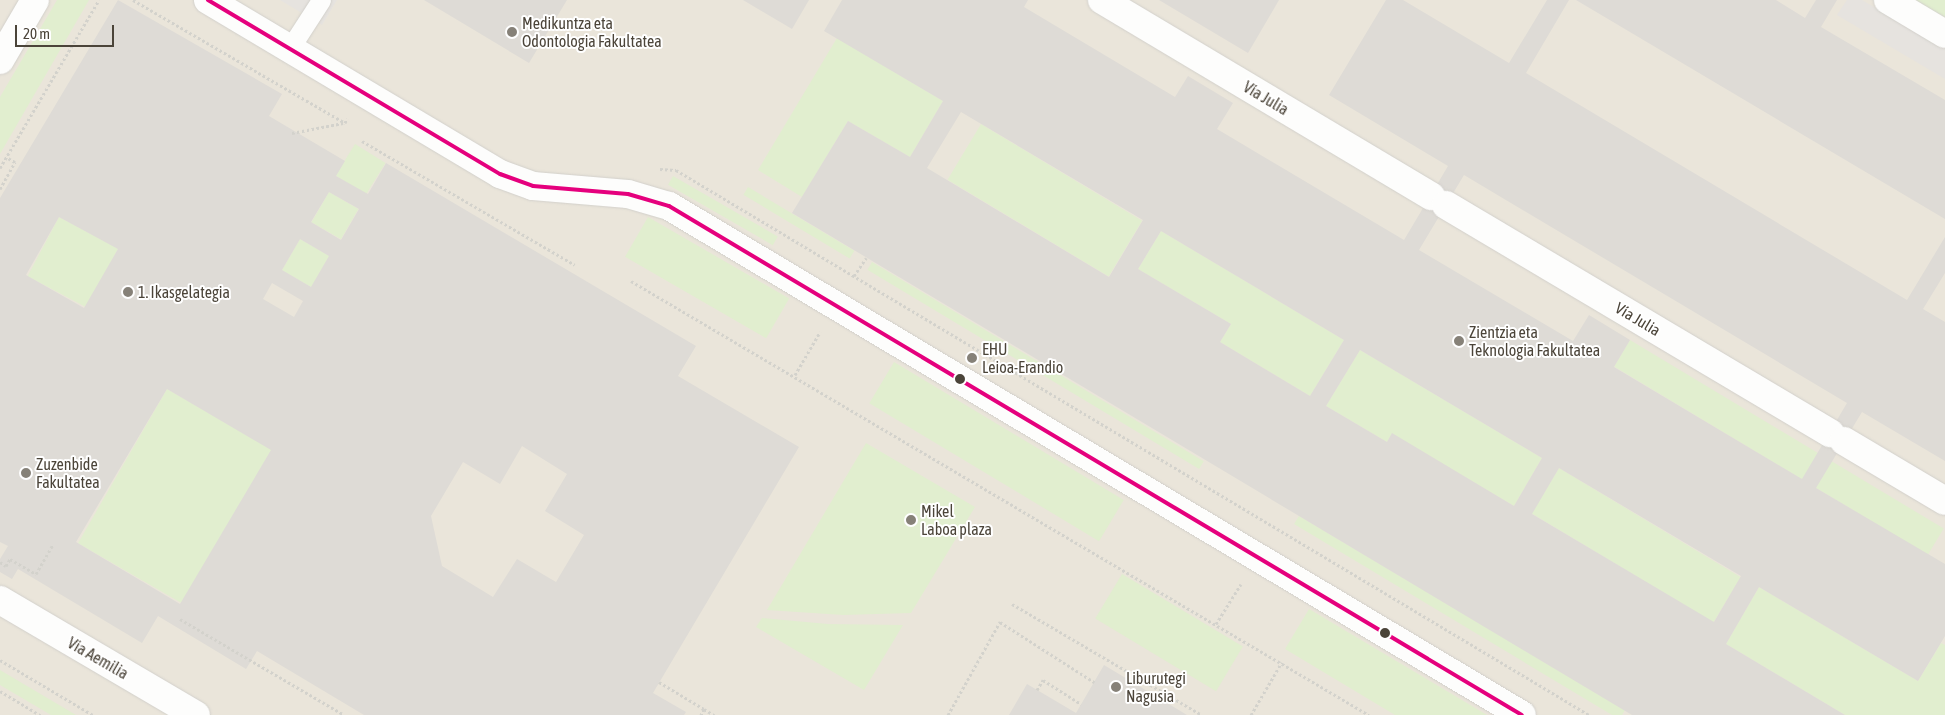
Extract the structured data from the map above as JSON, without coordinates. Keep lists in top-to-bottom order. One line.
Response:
{"streets":{"street":["Vía Julia","Via Aemilia"]},"places":["Medikuntza eta Odontologia Fakultatea","1. Ikasgelategia","Zientzia eta Teknologia Fakultatea","EHU Leioa-Erandio","Zuzenbide Fakultatea","Mikel Laboa plaza","Liburutegi Nagusia"],"scale_bar":"20 m"}
